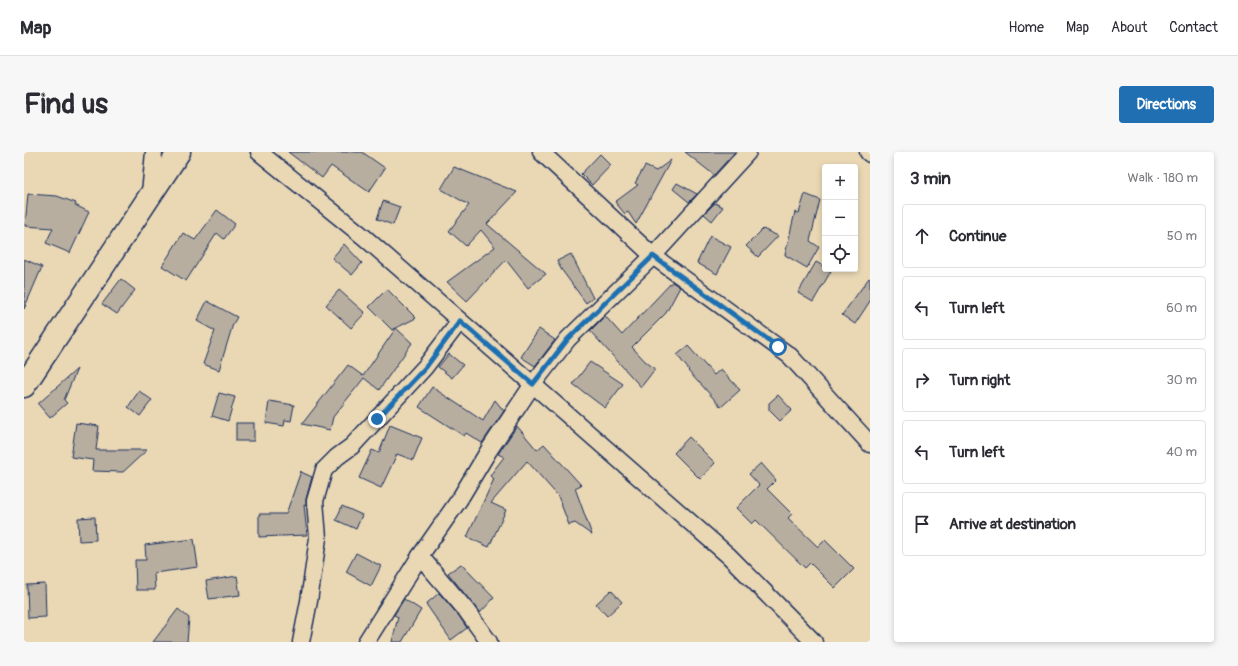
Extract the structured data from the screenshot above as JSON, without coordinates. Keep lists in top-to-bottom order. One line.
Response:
{"page":{"header":"Map","nav":["Home","Map","About","Contact"],"buttons":"Directions","title":"Find us","heading":["3 min","Walk · 180 m"],"map_buttons":["+","−"],"list":[["Continue","50 m"],["Turn left","60 m"],["Turn right","30 m"],["Turn left","40 m"],"Arrive at destination"]}}
